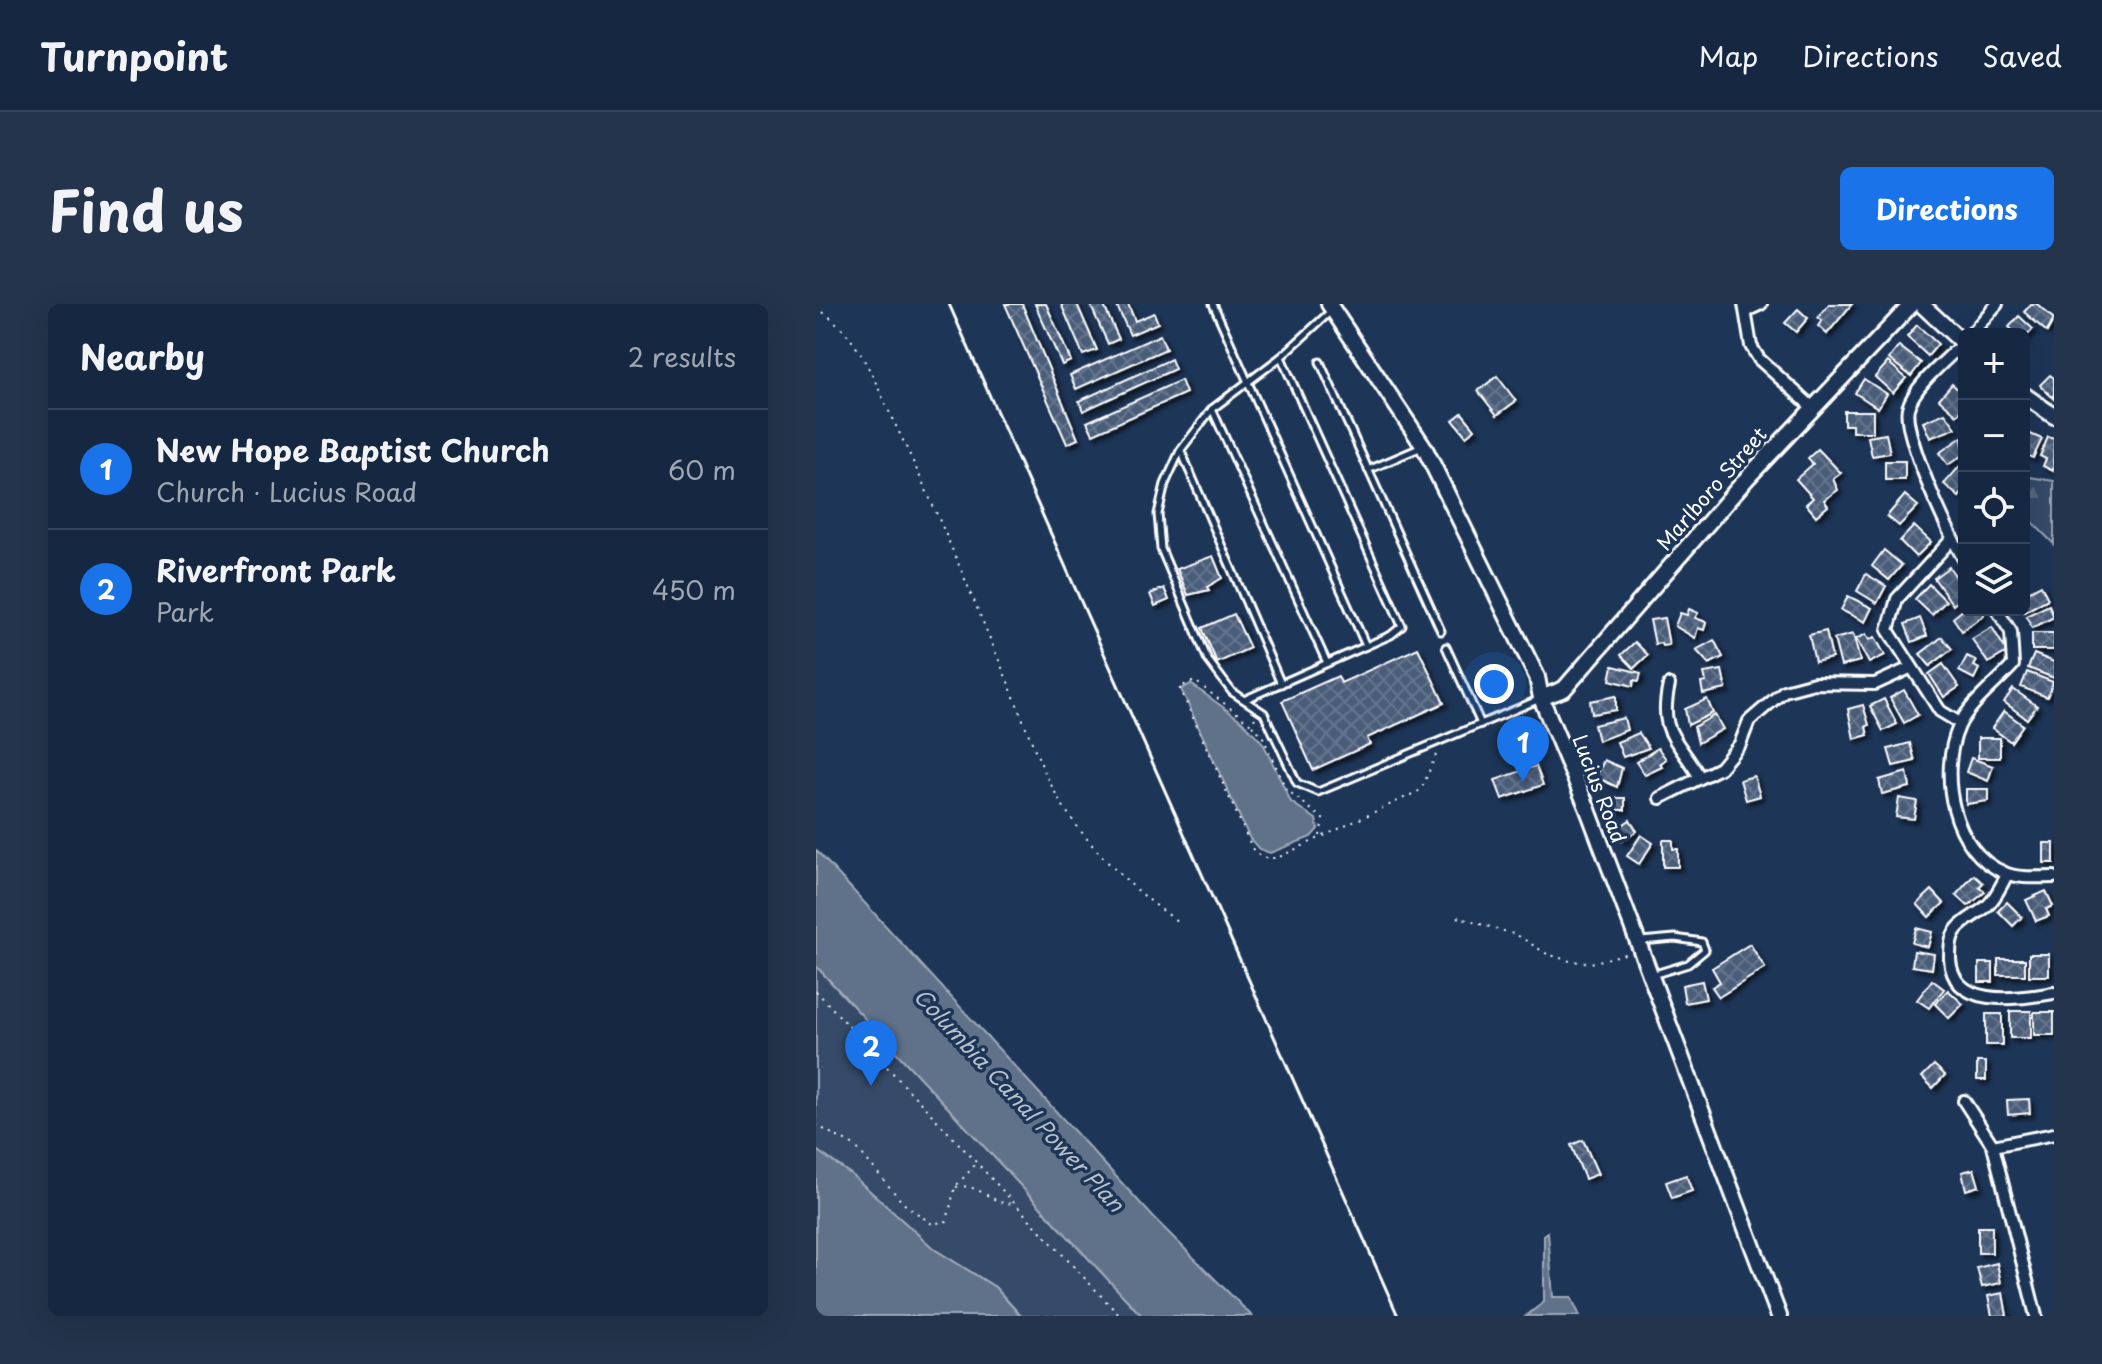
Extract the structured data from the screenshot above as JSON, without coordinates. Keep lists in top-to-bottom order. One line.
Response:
{"streets":{"street":["Marlboro Street","Lucius Road"]},"crossings":[["Marlboro Street","Lucius Road"]],"water":["Columbia Canal Power Plan"],"page":{"header":"Turnpoint","nav":["Map","Directions","Saved"],"title":"Find us","buttons":"Directions","heading":["Nearby","2 results"],"map_buttons":["+","−"],"list":[{"mark":"1","name":"New Hope Baptist Church","note":"Church · Lucius Road","value":"60 m"},{"mark":"2","name":"Riverfront Park","note":"Park","value":"450 m"}],"pins":["1","2"]}}
